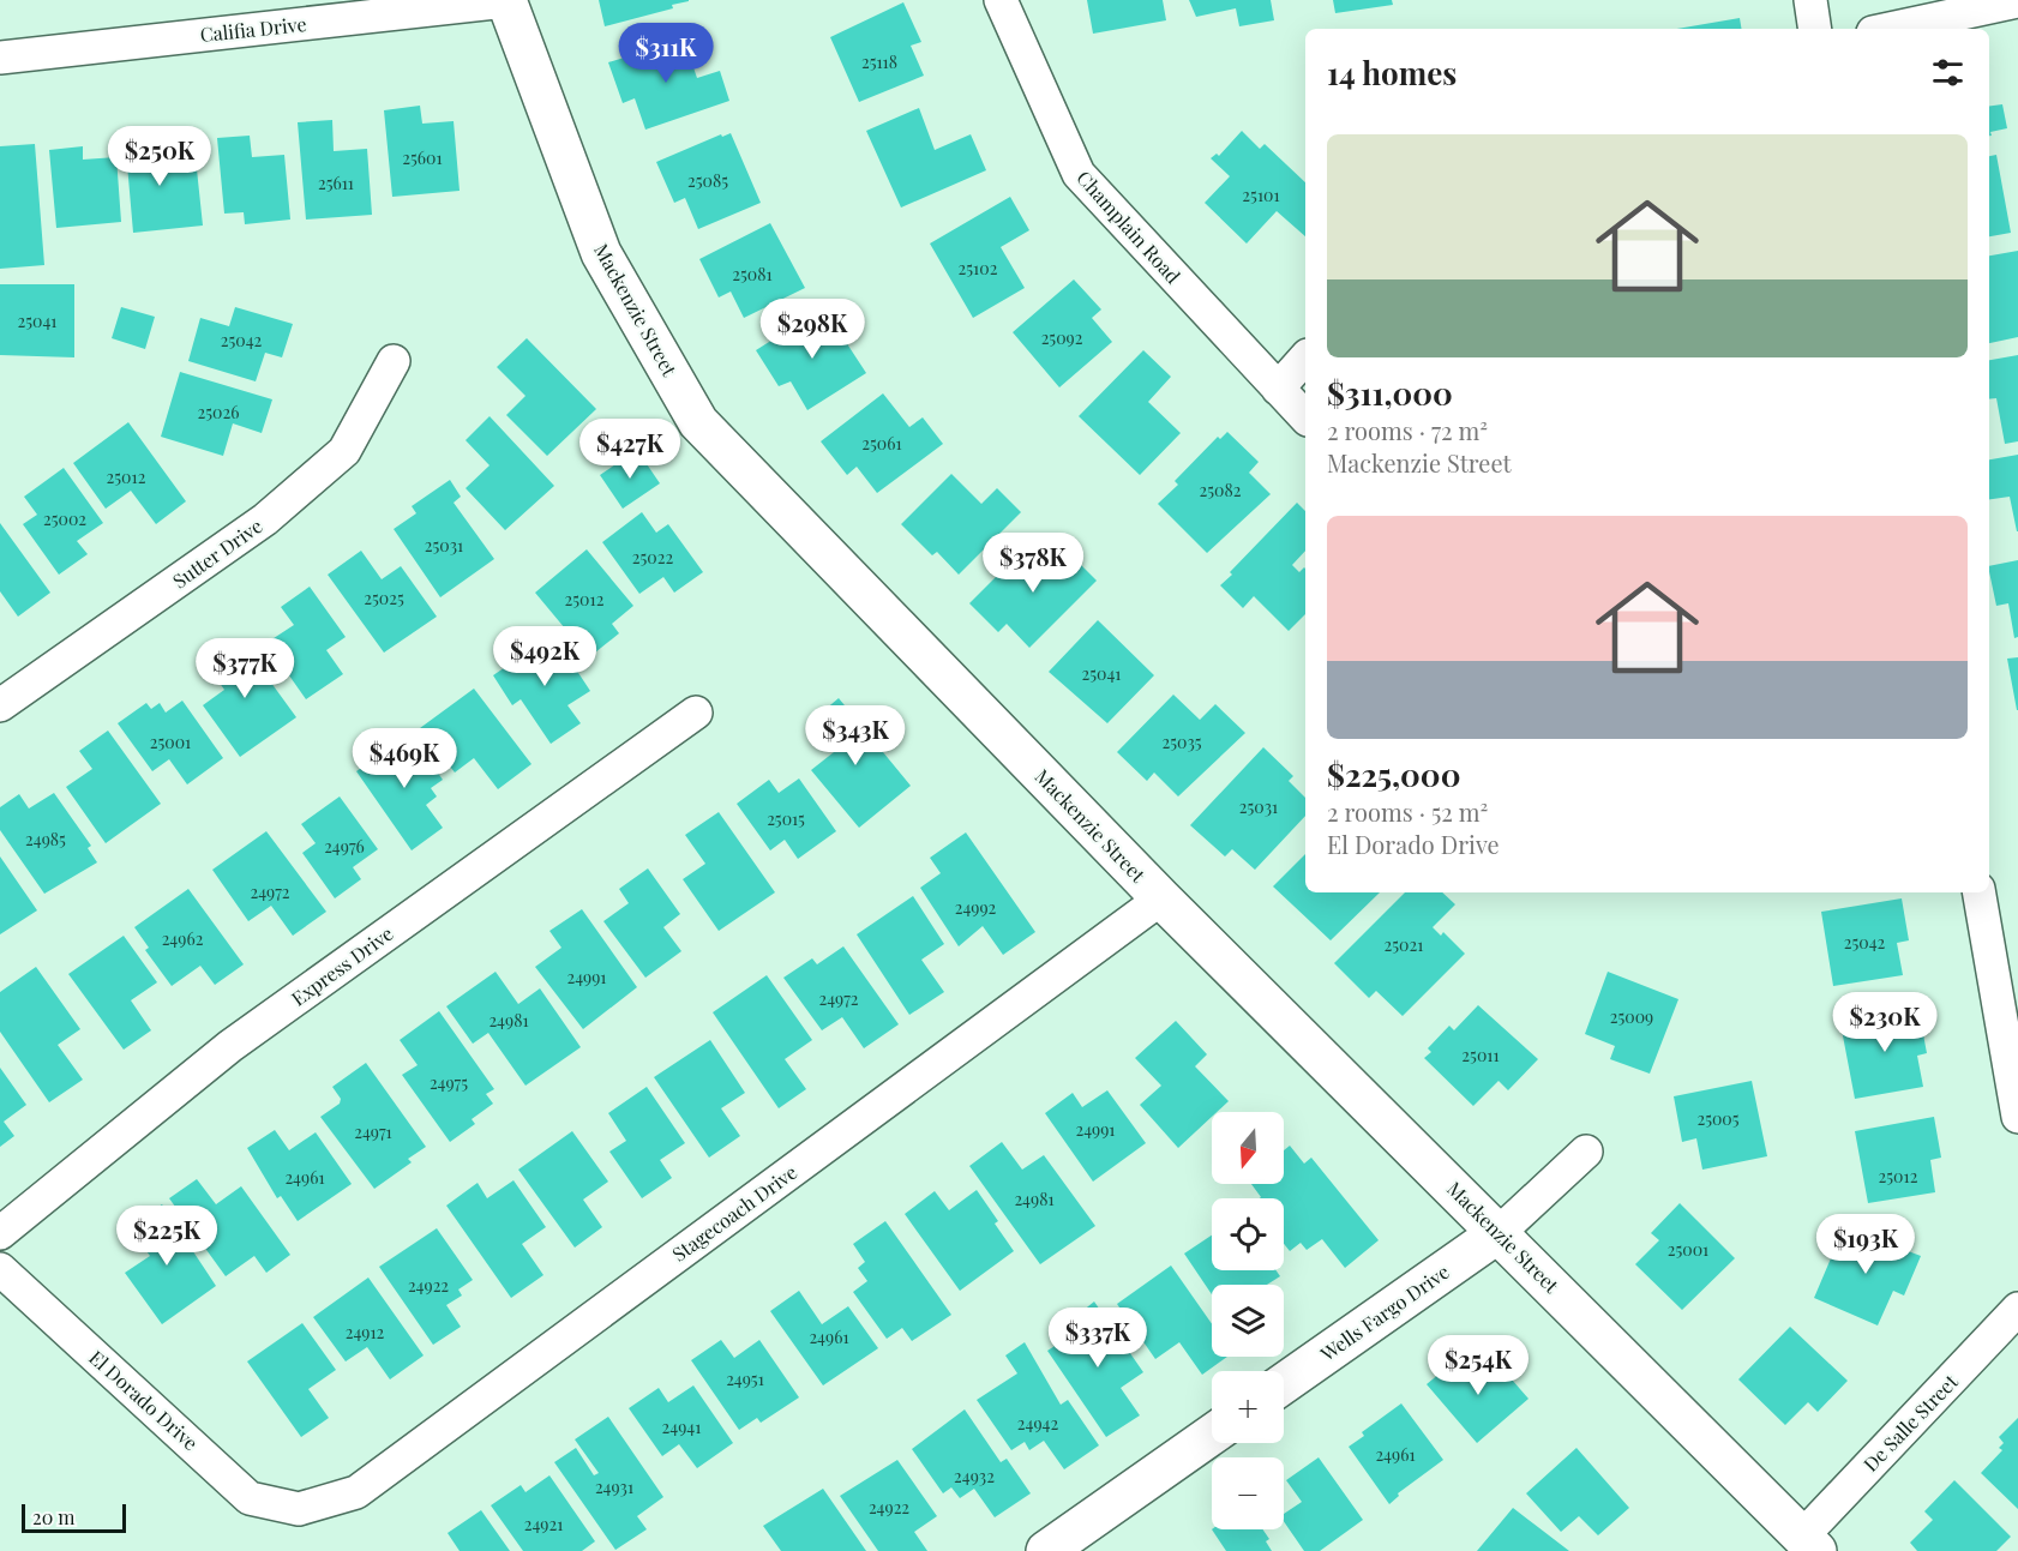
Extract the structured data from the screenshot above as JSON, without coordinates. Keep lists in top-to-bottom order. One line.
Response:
{"streets":{"street":["Califia Drive","Champlain Road","Mackenzie Street","Sutter Drive","Express Drive","Stagecoach Drive","Wells Fargo Drive","El Dorado Drive","De Salle Street"]},"crossings":[["Califia Drive","Mackenzie Street"],["Mackenzie Street","Stagecoach Drive"],["Mackenzie Street","Wells Fargo Drive"],["Mackenzie Street","De Salle Street"],["Stagecoach Drive","El Dorado Drive"]],"house_numbers":["25118","25601","25085","25611","25101","25102","25081","25041","25092","25042","25026","25061","25012","25082","25002","25031","25022","25025","25012","25041","25001","25035","25031","25015","24985","24976","24972","24992","24962","25042","25021","24991","24972","25009","24981","25011","24975","25005","24991","24971","25012","24961","24981","25001","24922","24912","24961","24951","24942","24941","24961","24932","24931","24922","24921"],"scale_bar":"20 m","north":"bottom","page":{"price":["$311K","$250K","$298K","$427K","$378K","$492K","$377K","$343K","$469K","$230K","$225K","$193K","$337K","$254K"],"heading":"14 homes","list":[{"name":"$311,000","note":"2 rooms · 72 m² · Mackenzie Street"},{"name":"$225,000","note":"2 rooms · 52 m² · El Dorado Drive"}],"map_buttons":["+","−"],"scale":"20 m"}}
